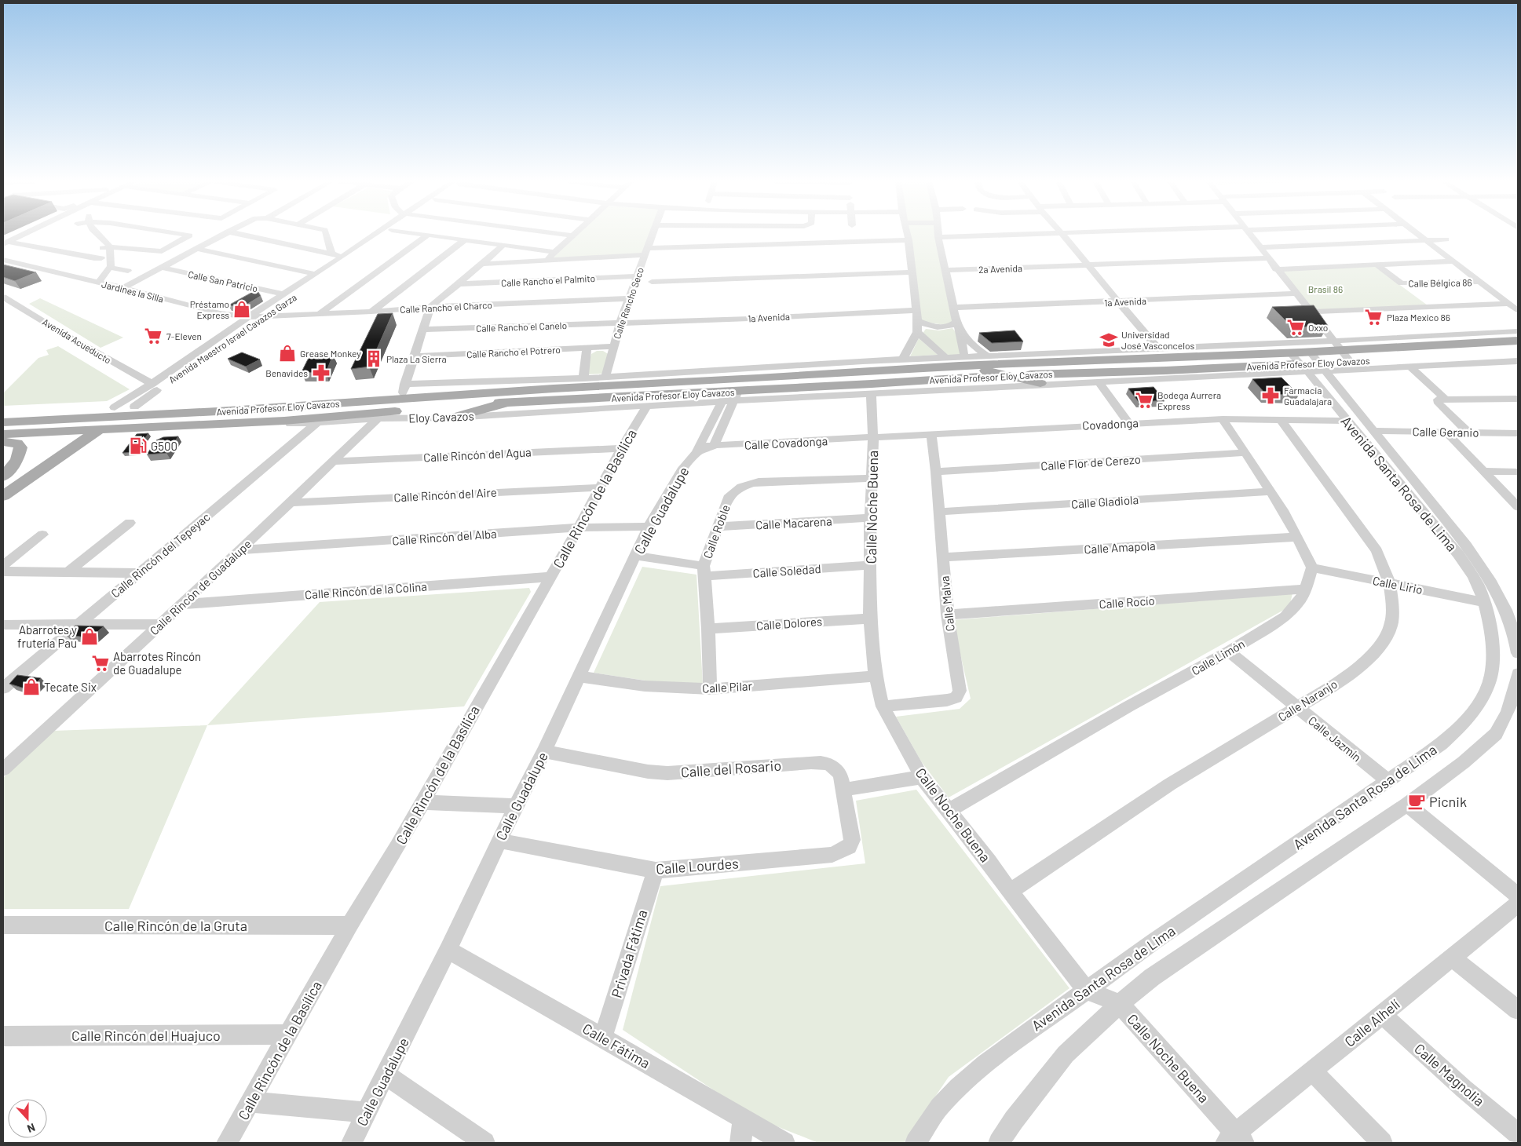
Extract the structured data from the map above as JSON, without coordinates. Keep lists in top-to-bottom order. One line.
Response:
{"streets":{"main road":["Avenida Maestro Israel Cavazos Garza","Avenida Profesor Eloy Cavazos"],"street":["2a Avenida","Calle Rancho el Palmito","Calle San Patricio","Calle Bélgica 86","Jardines la Silla","1a Avenida","Calle Rancho Seco","Calle Rancho el Charco","Calle Rancho el Canelo","Avenida Acueducto","Calle Rancho el Potrero","Eloy Cavazos","Covadonga","Calle Geranio","Calle Covadonga","Calle Rincón del Agua","Calle Flor de Cerezo","Avenida Santa Rosa de Lima","Calle Rincón del Aire","Calle Rincón de la Basílica","Calle Gladiola","Calle Noche Buena","Calle Guadalupe","Calle Macarena","Calle Roble","Calle Rincón del Alba","Calle Amapola","Calle Rincón del Tepeyac","Calle Soledad","Calle Lirio","Calle Rincón de Guadalupe","Calle Rincón de la Colina","Calle Rocío","Calle Malva","Calle Dolores","Calle Limón","Calle Pilar","Calle Naranjo","Calle Jazmín","Calle del Rosario","Calle Lourdes","Calle Rincón de la Gruta","Privada Fátima","Calle Alhelí","Calle Rincón del Huajuco","Calle Fátima","Calle Magnolia"]},"crossings":[["Calle Rancho el Palmito","Calle Rancho Seco"],["Calle San Patricio","Avenida Maestro Israel Cavazos Garza"],["Jardines la Silla","Calle Rancho el Charco"],["Jardines la Silla","Avenida Maestro Israel Cavazos Garza"],["1a Avenida","Calle Rancho Seco"],["1a Avenida","Calle Rancho el Canelo"],["Calle Rancho Seco","Calle Rancho el Charco"],["Calle Rancho Seco","Calle Rancho el Canelo"],["Calle Rancho Seco","Calle Rancho el Potrero"],["Calle Rancho el Charco","Avenida Maestro Israel Cavazos Garza"],["Avenida Maestro Israel Cavazos Garza","Avenida Acueducto"],["Avenida Maestro Israel Cavazos Garza","Avenida Profesor Eloy Cavazos"],["Avenida Profesor Eloy Cavazos","Eloy Cavazos"],["Avenida Profesor Eloy Cavazos","Avenida Santa Rosa de Lima"],["Avenida Profesor Eloy Cavazos","Calle Guadalupe"],["Eloy Cavazos","Avenida Santa Rosa de Lima"],["Eloy Cavazos","Calle Rincón de la Basílica"],["Eloy Cavazos","Calle Noche Buena"],["Eloy Cavazos","Calle Guadalupe"],["Eloy Cavazos","Calle Rincón del Tepeyac"],["Eloy Cavazos","Calle Rincón de Guadalupe"],["Covadonga","Calle Covadonga"],["Covadonga","Avenida Santa Rosa de Lima"],["Covadonga","Calle Noche Buena"],["Covadonga","Calle Malva"],["Covadonga","Calle Naranjo"],["Calle Geranio","Avenida Santa Rosa de Lima"],["Calle Covadonga","Calle Noche Buena"],["Calle Covadonga","Calle Guadalupe"],["Calle Rincón del Agua","Calle Rincón de la Basílica"],["Calle Rincón del Agua","Calle Rincón de Guadalupe"],["Calle Flor de Cerezo","Calle Malva"],["Avenida Santa Rosa de Lima","Calle Noche Buena"],["Avenida Santa Rosa de Lima","Calle Lirio"],["Avenida Santa Rosa de Lima","Calle Jazmín"],["Calle Rincón del Aire","Calle Rincón de la Basílica"],["Calle Rincón del Aire","Calle Rincón de Guadalupe"],["Calle Rincón de la Basílica","Calle Rincón del Alba"],["Calle Rincón de la Basílica","Calle Rincón de la Colina"],["Calle Rincón de la Basílica","Calle Rincón de la Gruta"],["Calle Rincón de la Basílica","Calle Rincón del Huajuco"],["Calle Gladiola","Calle Malva"],["Calle Noche Buena","Calle Macarena"],["Calle Noche Buena","Calle Roble"],["Calle Noche Buena","Calle Soledad"],["Calle Noche Buena","Calle Malva"],["Calle Noche Buena","Calle Dolores"],["Calle Noche Buena","Calle Limón"],["Calle Noche Buena","Calle Pilar"],["Calle Noche Buena","Calle Naranjo"],["Calle Noche Buena","Calle Alhelí"],["Calle Guadalupe","Calle Rincón del Alba"],["Calle Guadalupe","Calle Soledad"],["Calle Guadalupe","Calle Pilar"],["Calle Guadalupe","Calle del Rosario"],["Calle Guadalupe","Calle Lourdes"],["Calle Guadalupe","Calle Fátima"],["Calle Macarena","Calle Roble"],["Calle Roble","Calle Soledad"],["Calle Roble","Calle Dolores"],["Calle Roble","Calle Pilar"],["Calle Rincón del Alba","Calle Rincón de Guadalupe"],["Calle Amapola","Calle Malva"],["Calle Lirio","Calle Limón"],["Calle Lirio","Calle Naranjo"],["Calle Rincón de Guadalupe","Calle Rincón de la Colina"],["Calle Rocío","Calle Malva"],["Calle Rocío","Calle Limón"],["Calle Limón","Calle Jazmín"],["Calle Naranjo","Calle Jazmín"],["Calle del Rosario","Calle Lourdes"],["Calle Lourdes","Privada Fátima"],["Privada Fátima","Calle Fátima"],["Calle Alhelí","Calle Magnolia"]],"parks":["Brasil 86"],"places":{"shop":["Préstamo Express","Grease Monkey","Abarrotes y frutería Pau","Tecate Six"],"supermarket":["Plaza Mexico 86","Oxxo","7-Eleven","Bodega Aurrera Express","Abarrotes Rincón de Guadalupe"],"school or university":["Universidad José Vasconcelos"],"building":["Plaza La Sierra"],"pharmacy":["Benavides","Farmacia Guadalajara"],"fuel station":["G500"],"cafe":["Picnik"]},"north":"bottom"}
